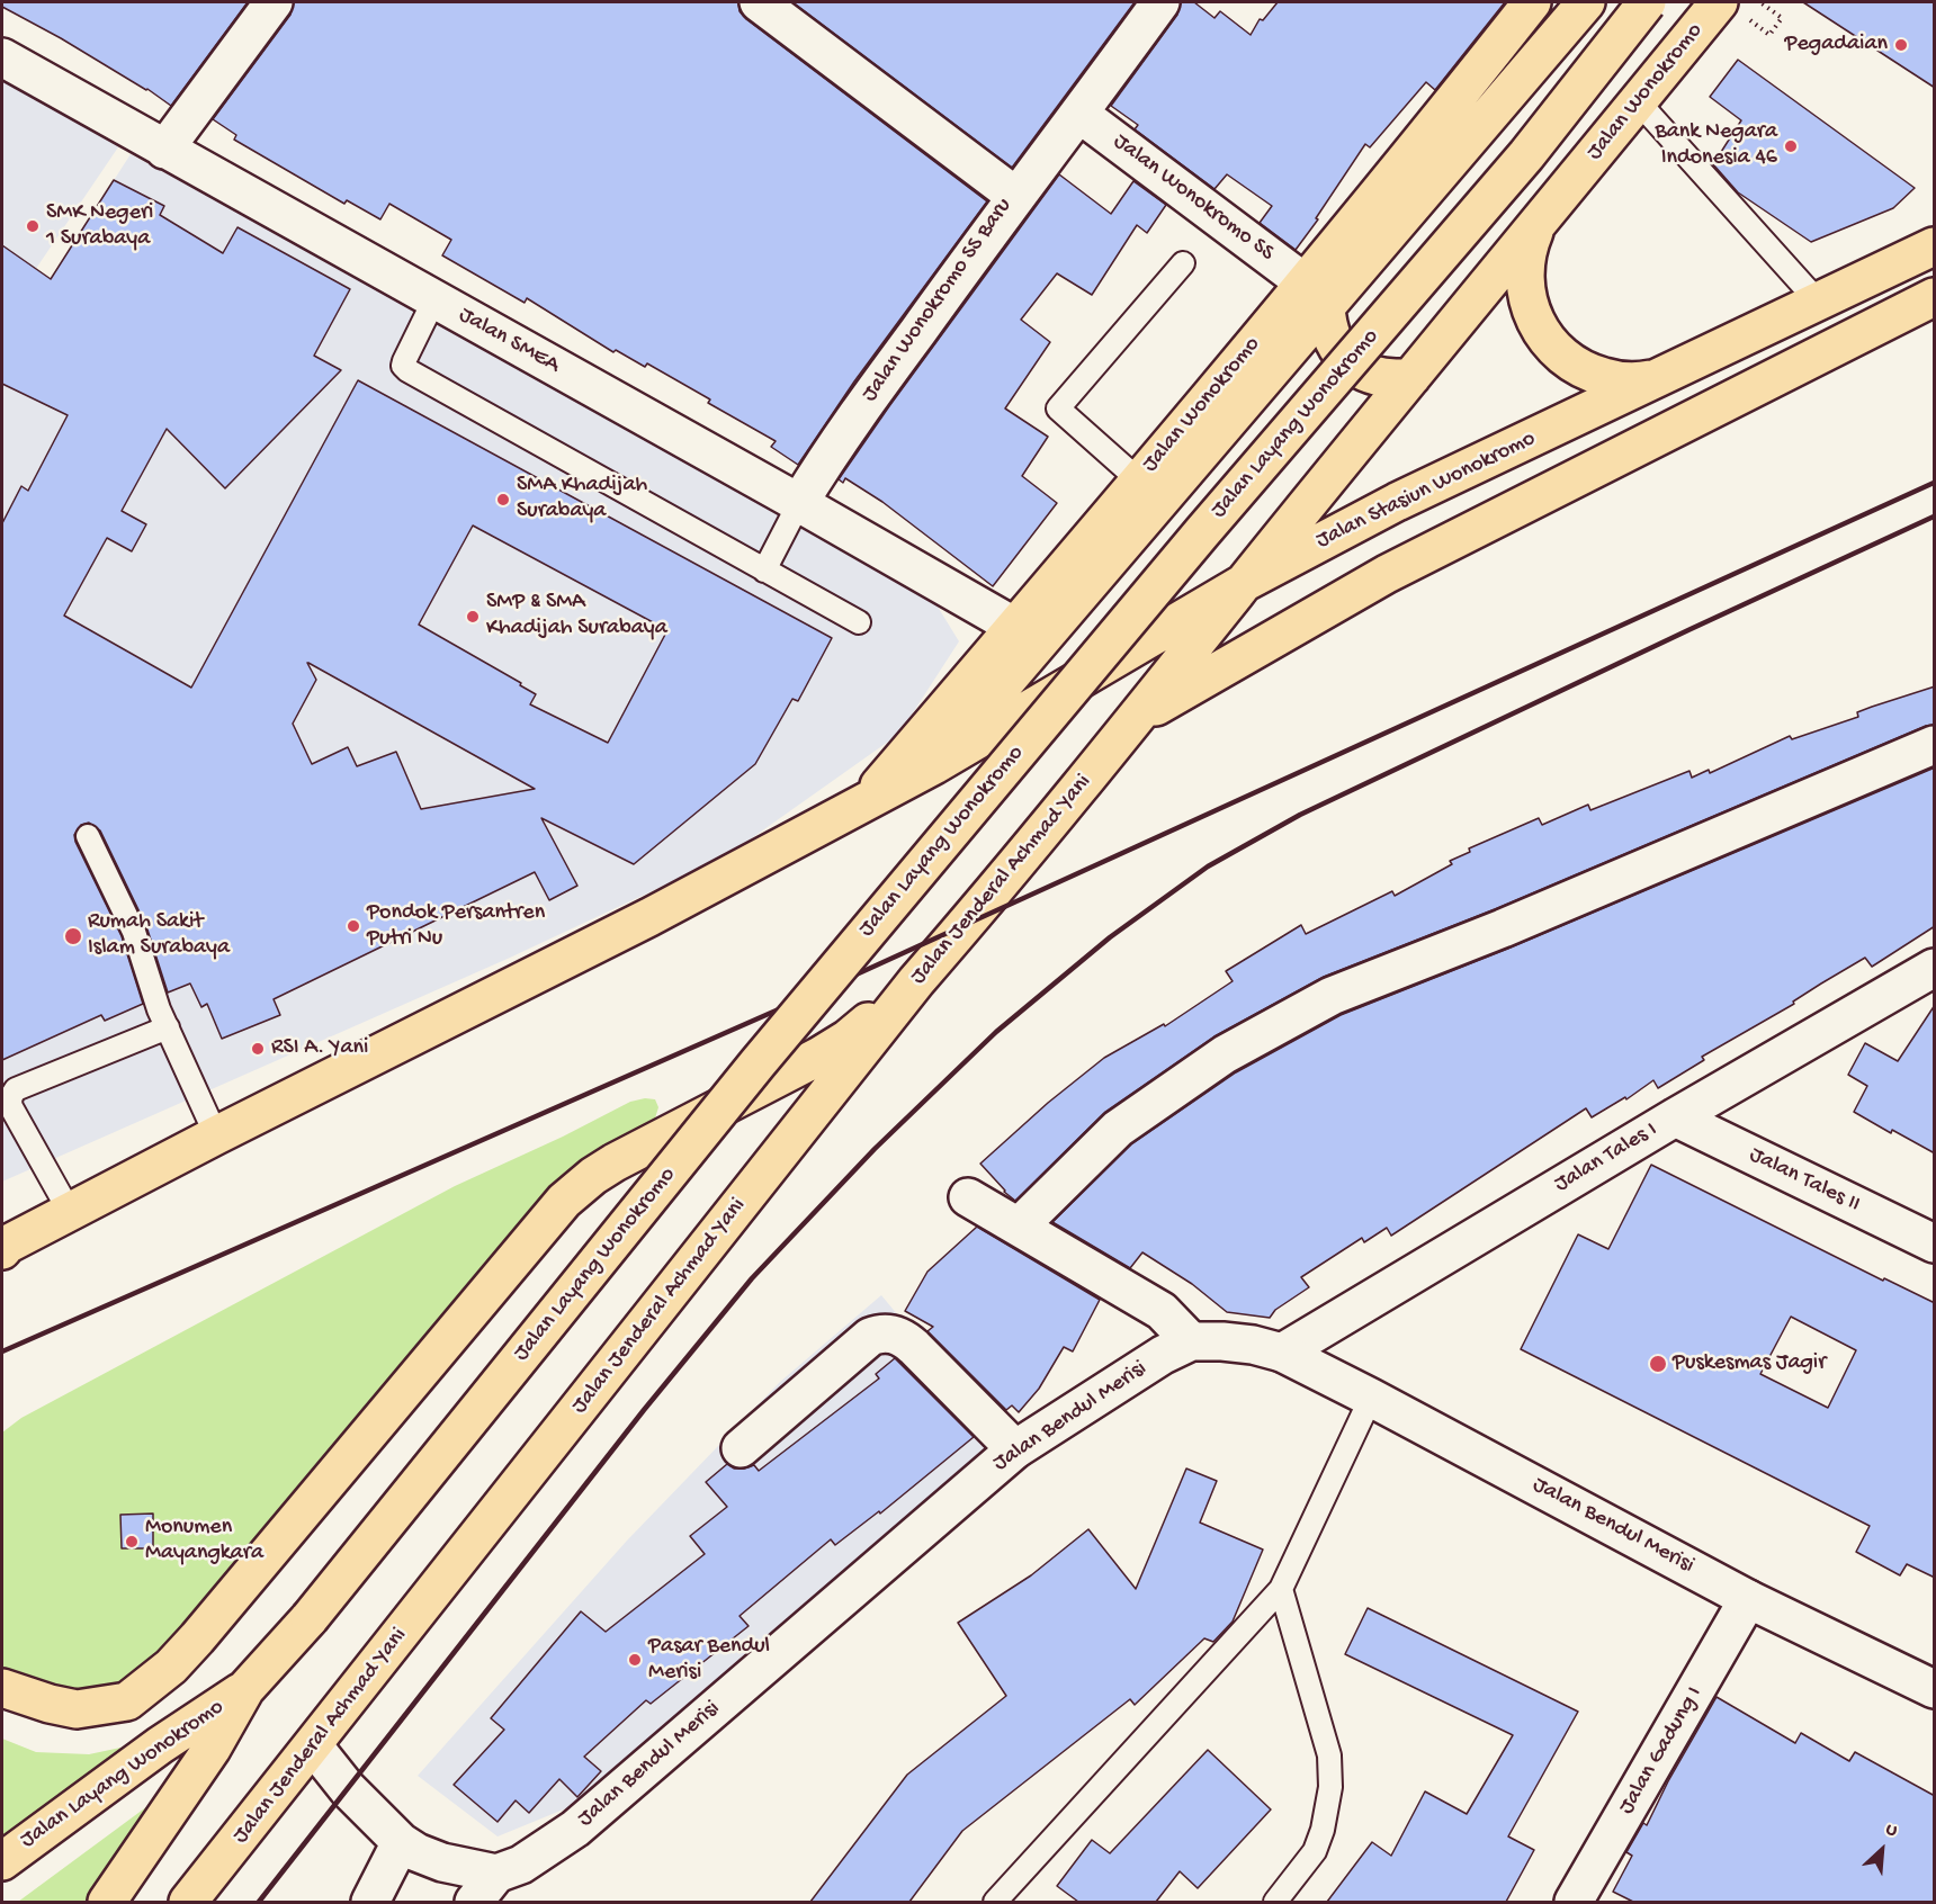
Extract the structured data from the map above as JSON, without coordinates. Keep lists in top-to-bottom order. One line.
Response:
{"streets":{"highway":["Jalan Wonokromo","Jalan Layang Wonokromo","Jalan Stasiun Wonokromo","Jalan Jenderal Achmad Yani"],"street":["Jalan Wonokromo SS","Jalan Wonokromo SS Baru","Jalan SMEA","Jalan Tales I","Jalan Tales II","Jalan Bendul Merisi","Jalan Gadung I"]},"crossings":[["Jalan Wonokromo","Jalan Wonokromo SS"],["Jalan Wonokromo","Jalan SMEA"],["Jalan Wonokromo","Jalan Stasiun Wonokromo"],["Jalan Wonokromo","Jalan Jenderal Achmad Yani"],["Jalan Wonokromo SS Baru","Jalan SMEA"],["Jalan Tales I","Jalan Tales II"],["Jalan Tales I","Jalan Bendul Merisi"],["Jalan Bendul Merisi","Jalan Gadung I"]],"places":["Pegadaian","Bank Negara Indonesia 46","SMK Negeri 1 Surabaya","SMA Khadijah Surabaya","SMP & SMA Khadijah Surabaya","Pondok Persantren Putri Nu","Rumah Sakit Islam Surabaya","RSI A. Yani","Puskesmas Jagir","Monumen Mayangkara","Pasar Bendul Merisi"],"north":"top right"}
